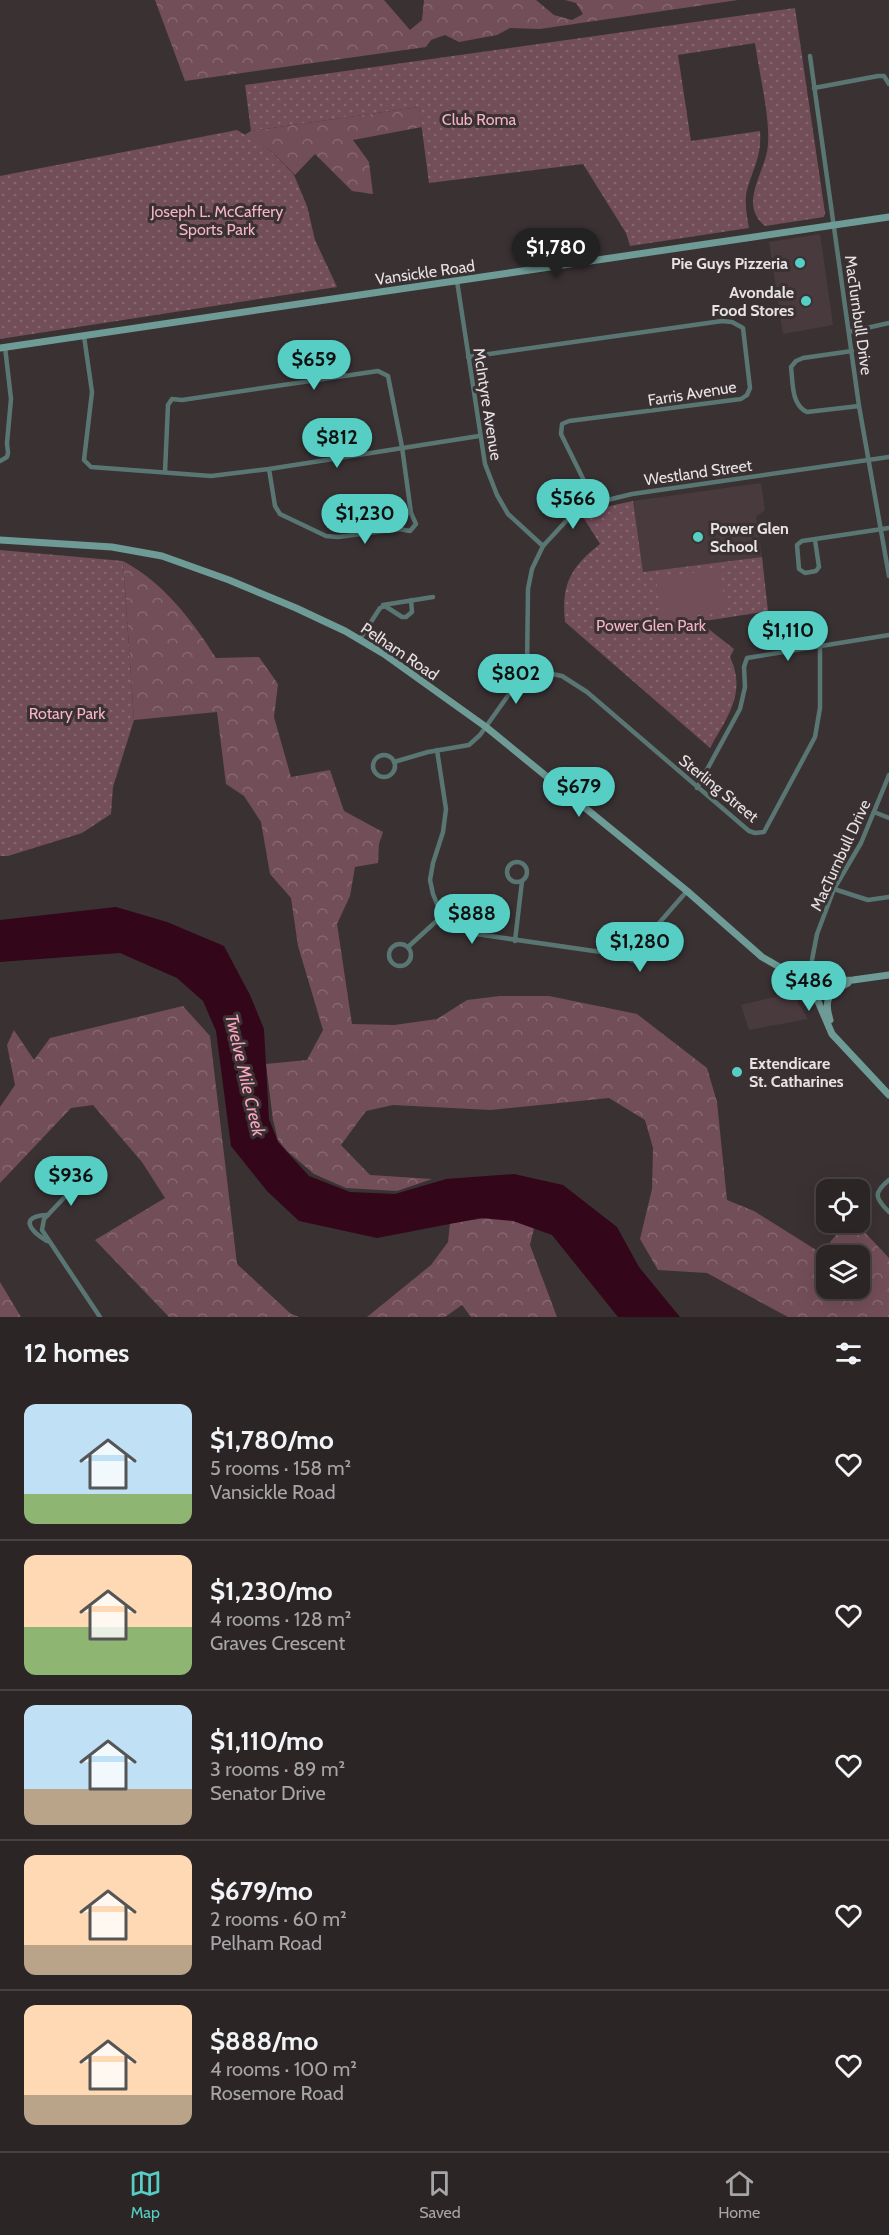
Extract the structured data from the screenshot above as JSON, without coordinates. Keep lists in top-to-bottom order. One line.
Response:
{"streets":{"main road":["Vansickle Road","Pelham Road"],"street":["MacTurnbull Drive","Farris Avenue","McIntyre Avenue","Westland Street","Sterling Street"]},"crossings":[["Vansickle Road","MacTurnbull Drive"],["Vansickle Road","McIntyre Avenue"],["MacTurnbull Drive","Westland Street"],["MacTurnbull Drive","Pelham Road"],["Farris Avenue","McIntyre Avenue"],["Farris Avenue","Westland Street"],["McIntyre Avenue","Westland Street"],["Westland Street","Sterling Street"]],"water":["Twelve Mile Creek"],"parks":["Club Roma","Joseph L. McCaffery Sports Park","Power Glen Park","Rotary Park"],"places":["Pie Guys Pizzeria","Avondale Food Stores","Power Glen School","Extendicare St. Catharines"],"page":{"price":["$1,780","$659","$812","$566","$1,230","$1,110","$802","$679","$888","$1,280","$486","$936"],"heading":"12 homes","list":[{"name":"$1,780/mo","note":"5 rooms · 158 m² · Vansickle Road"},{"name":"$1,230/mo","note":"4 rooms · 128 m² · Graves Crescent"},{"name":"$1,110/mo","note":"3 rooms · 89 m² · Senator Drive"},{"name":"$679/mo","note":"2 rooms · 60 m² · Pelham Road"},{"name":"$888/mo","note":"4 rooms · 100 m² · Rosemore Road"}],"tabs":["Map","Saved","Home"]}}
